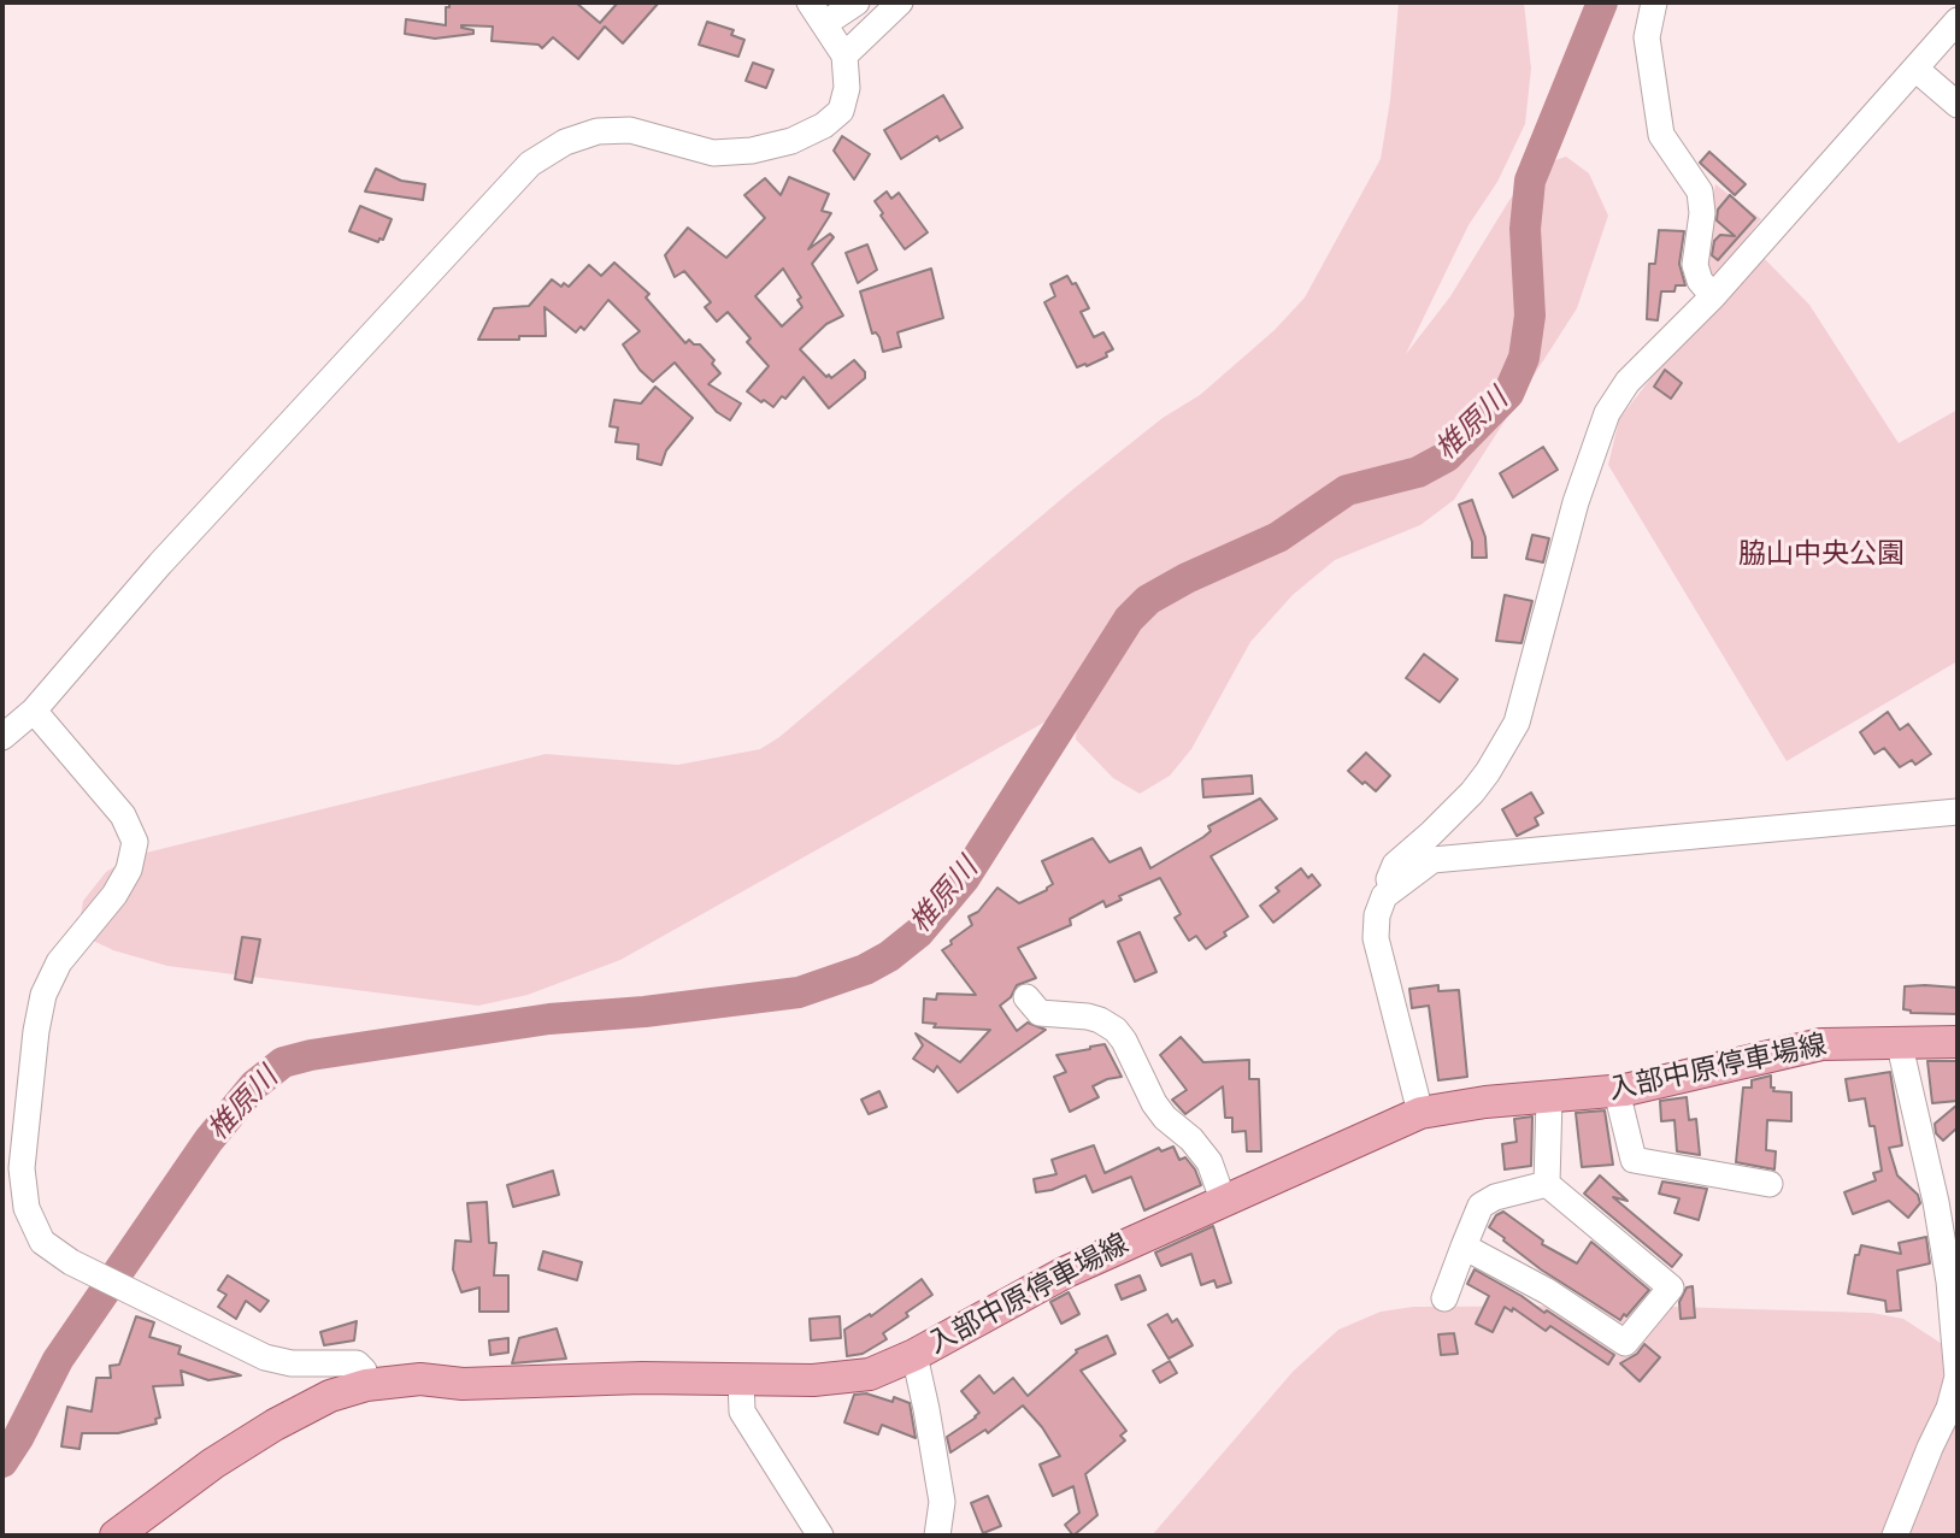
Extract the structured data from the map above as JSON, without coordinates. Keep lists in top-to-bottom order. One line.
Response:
{"streets":{"main road":["入部中原停車場線"]},"water":["椎原川"],"parks":["脇山中央公園"]}
